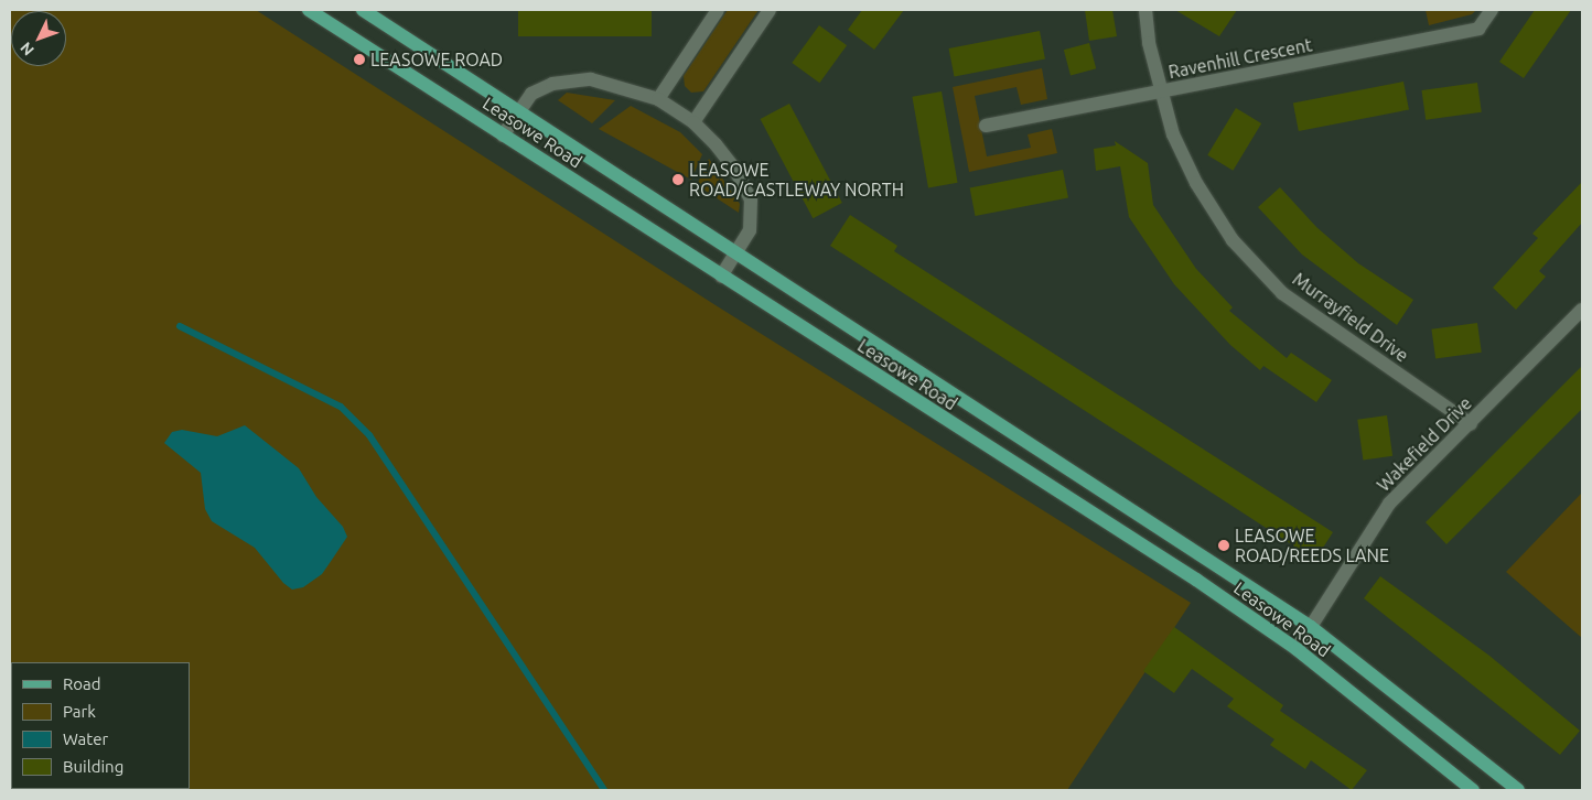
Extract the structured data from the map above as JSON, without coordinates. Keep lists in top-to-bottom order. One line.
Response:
{"streets":{"main road":["Leasowe Road"],"street":["Ravenhill Crescent","Murrayfield Drive","Wakefield Drive"]},"crossings":[["Ravenhill Crescent","Murrayfield Drive"],["Leasowe Road","Wakefield Drive"],["Murrayfield Drive","Wakefield Drive"]],"places":["LEASOWE ROAD","LEASOWE ROAD/CASTLEWAY NORTH","LEASOWE ROAD/REEDS LANE"],"legend":["Road","Park","Water","Building"],"north":"bottom left"}
